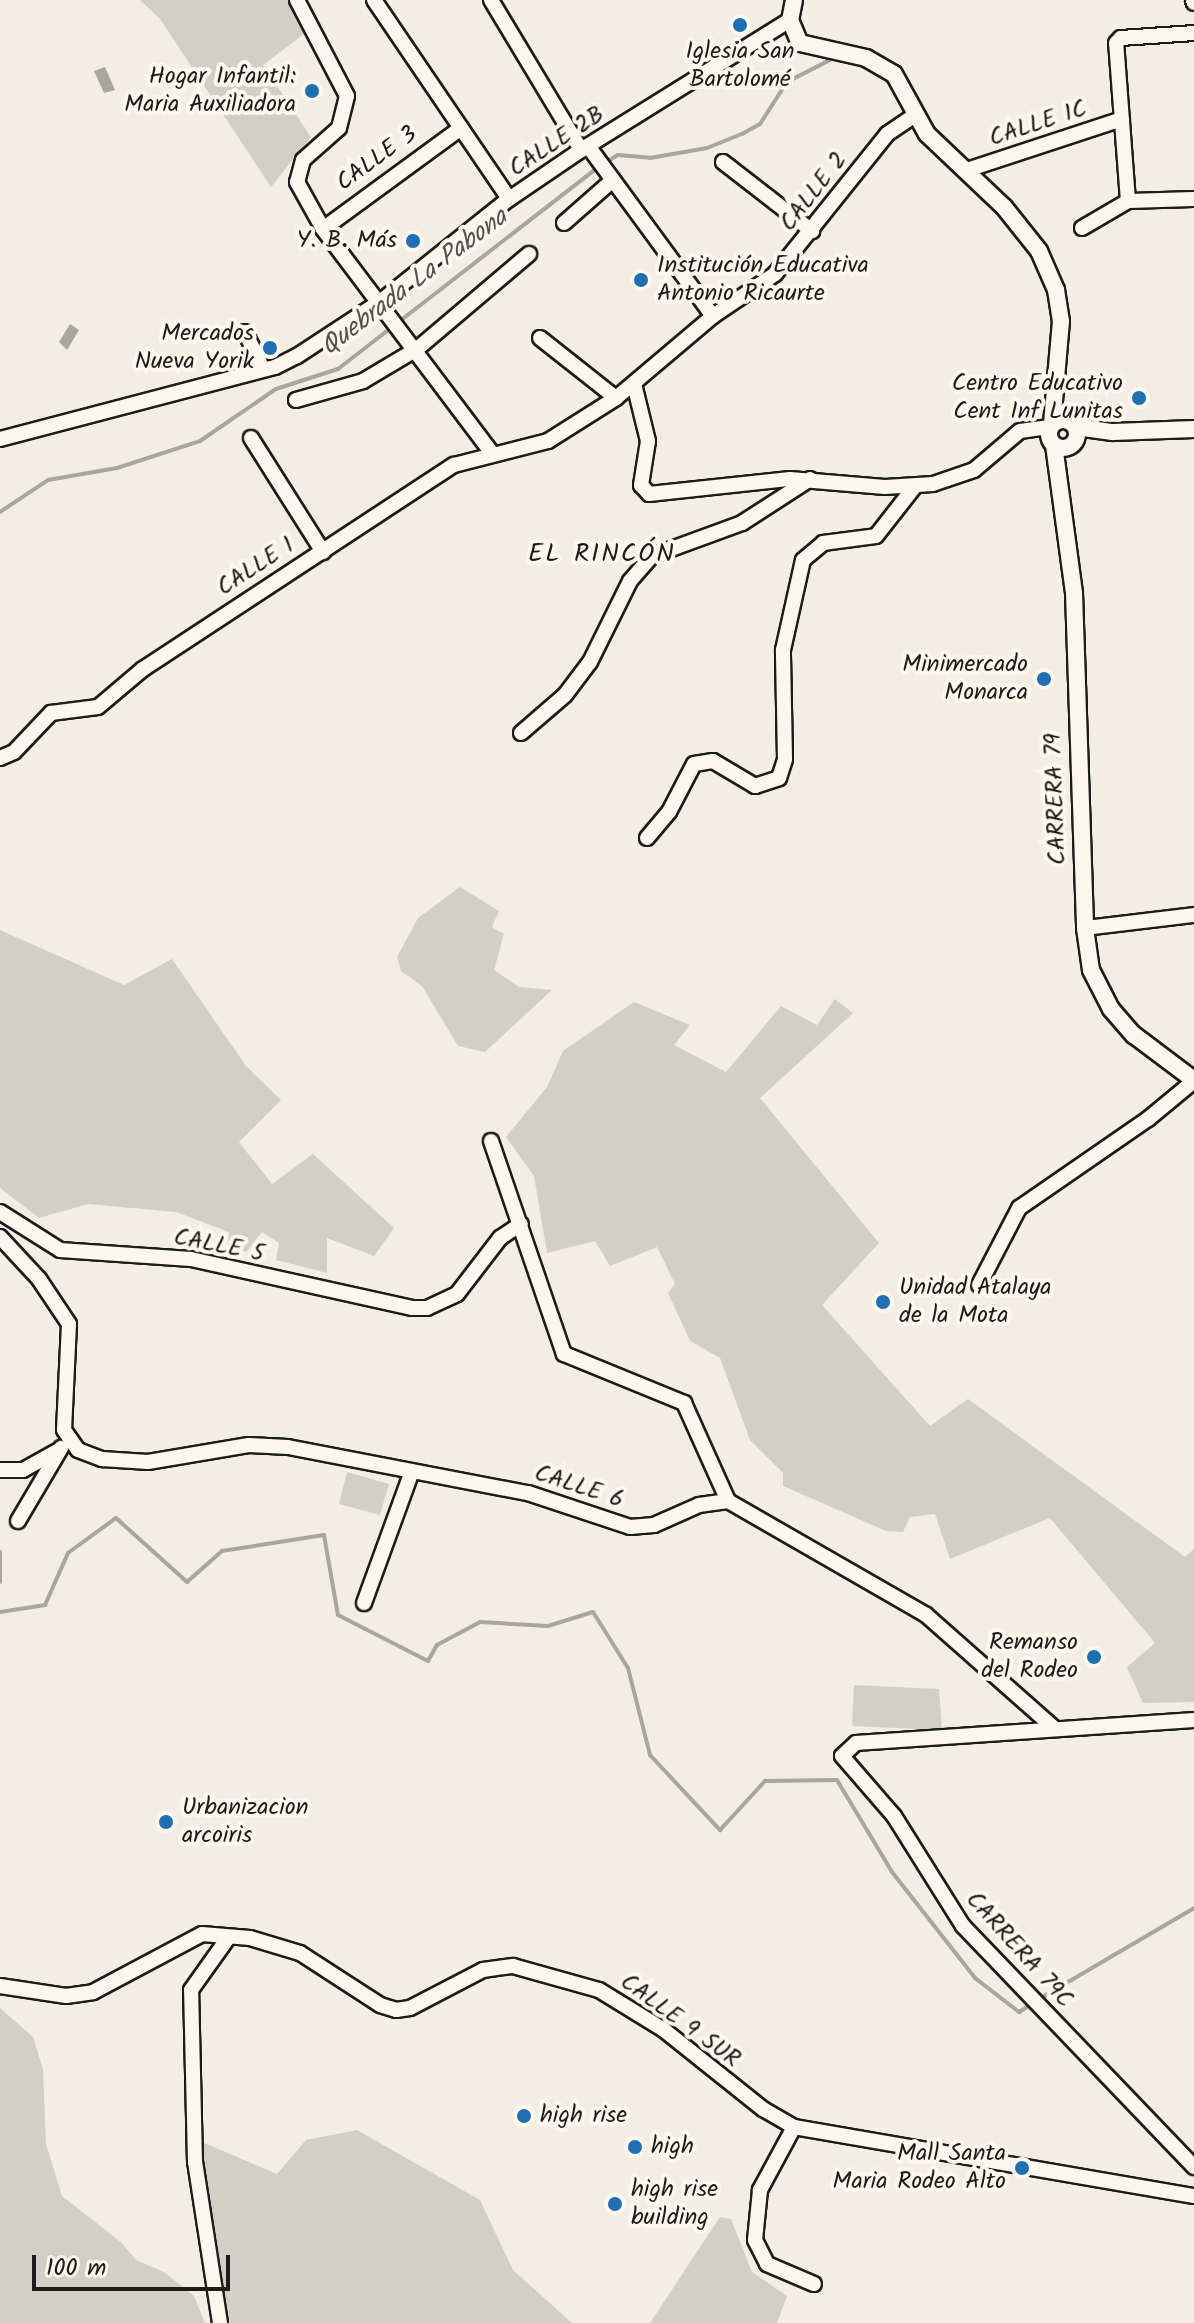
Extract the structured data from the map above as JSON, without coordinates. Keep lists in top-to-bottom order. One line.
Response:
{"streets":{"main road":["CARRERA 79"],"street":["CALLE 1C","CALLE 2B","CALLE 3","CALLE 2","CALLE 1","CALLE 5","CALLE 6","CARRERA 79C","CALLE 9 SUR"]},"crossings":[["CALLE 2","CALLE 1"],["CARRERA 79C","CALLE 9 SUR"]],"districts":["EL RINCÓN"],"water":["Quebrada La Pabona"],"places":["Iglesia San Bartolomé","Hogar Infantil: Maria Auxiliadora","Y. B. Más","Institución Educativa Antonio Ricaurte","Mercados Nueva Yorik","Centro Educativo Cent Inf Lunitas","Minimercado Monarca","Unidad Atalaya de la Mota","Remanso del Rodeo","Urbanizacion arcoiris","high rise","high","Mall Santa Maria Rodeo Alto","high rise building"],"scale_bar":"100 m"}
